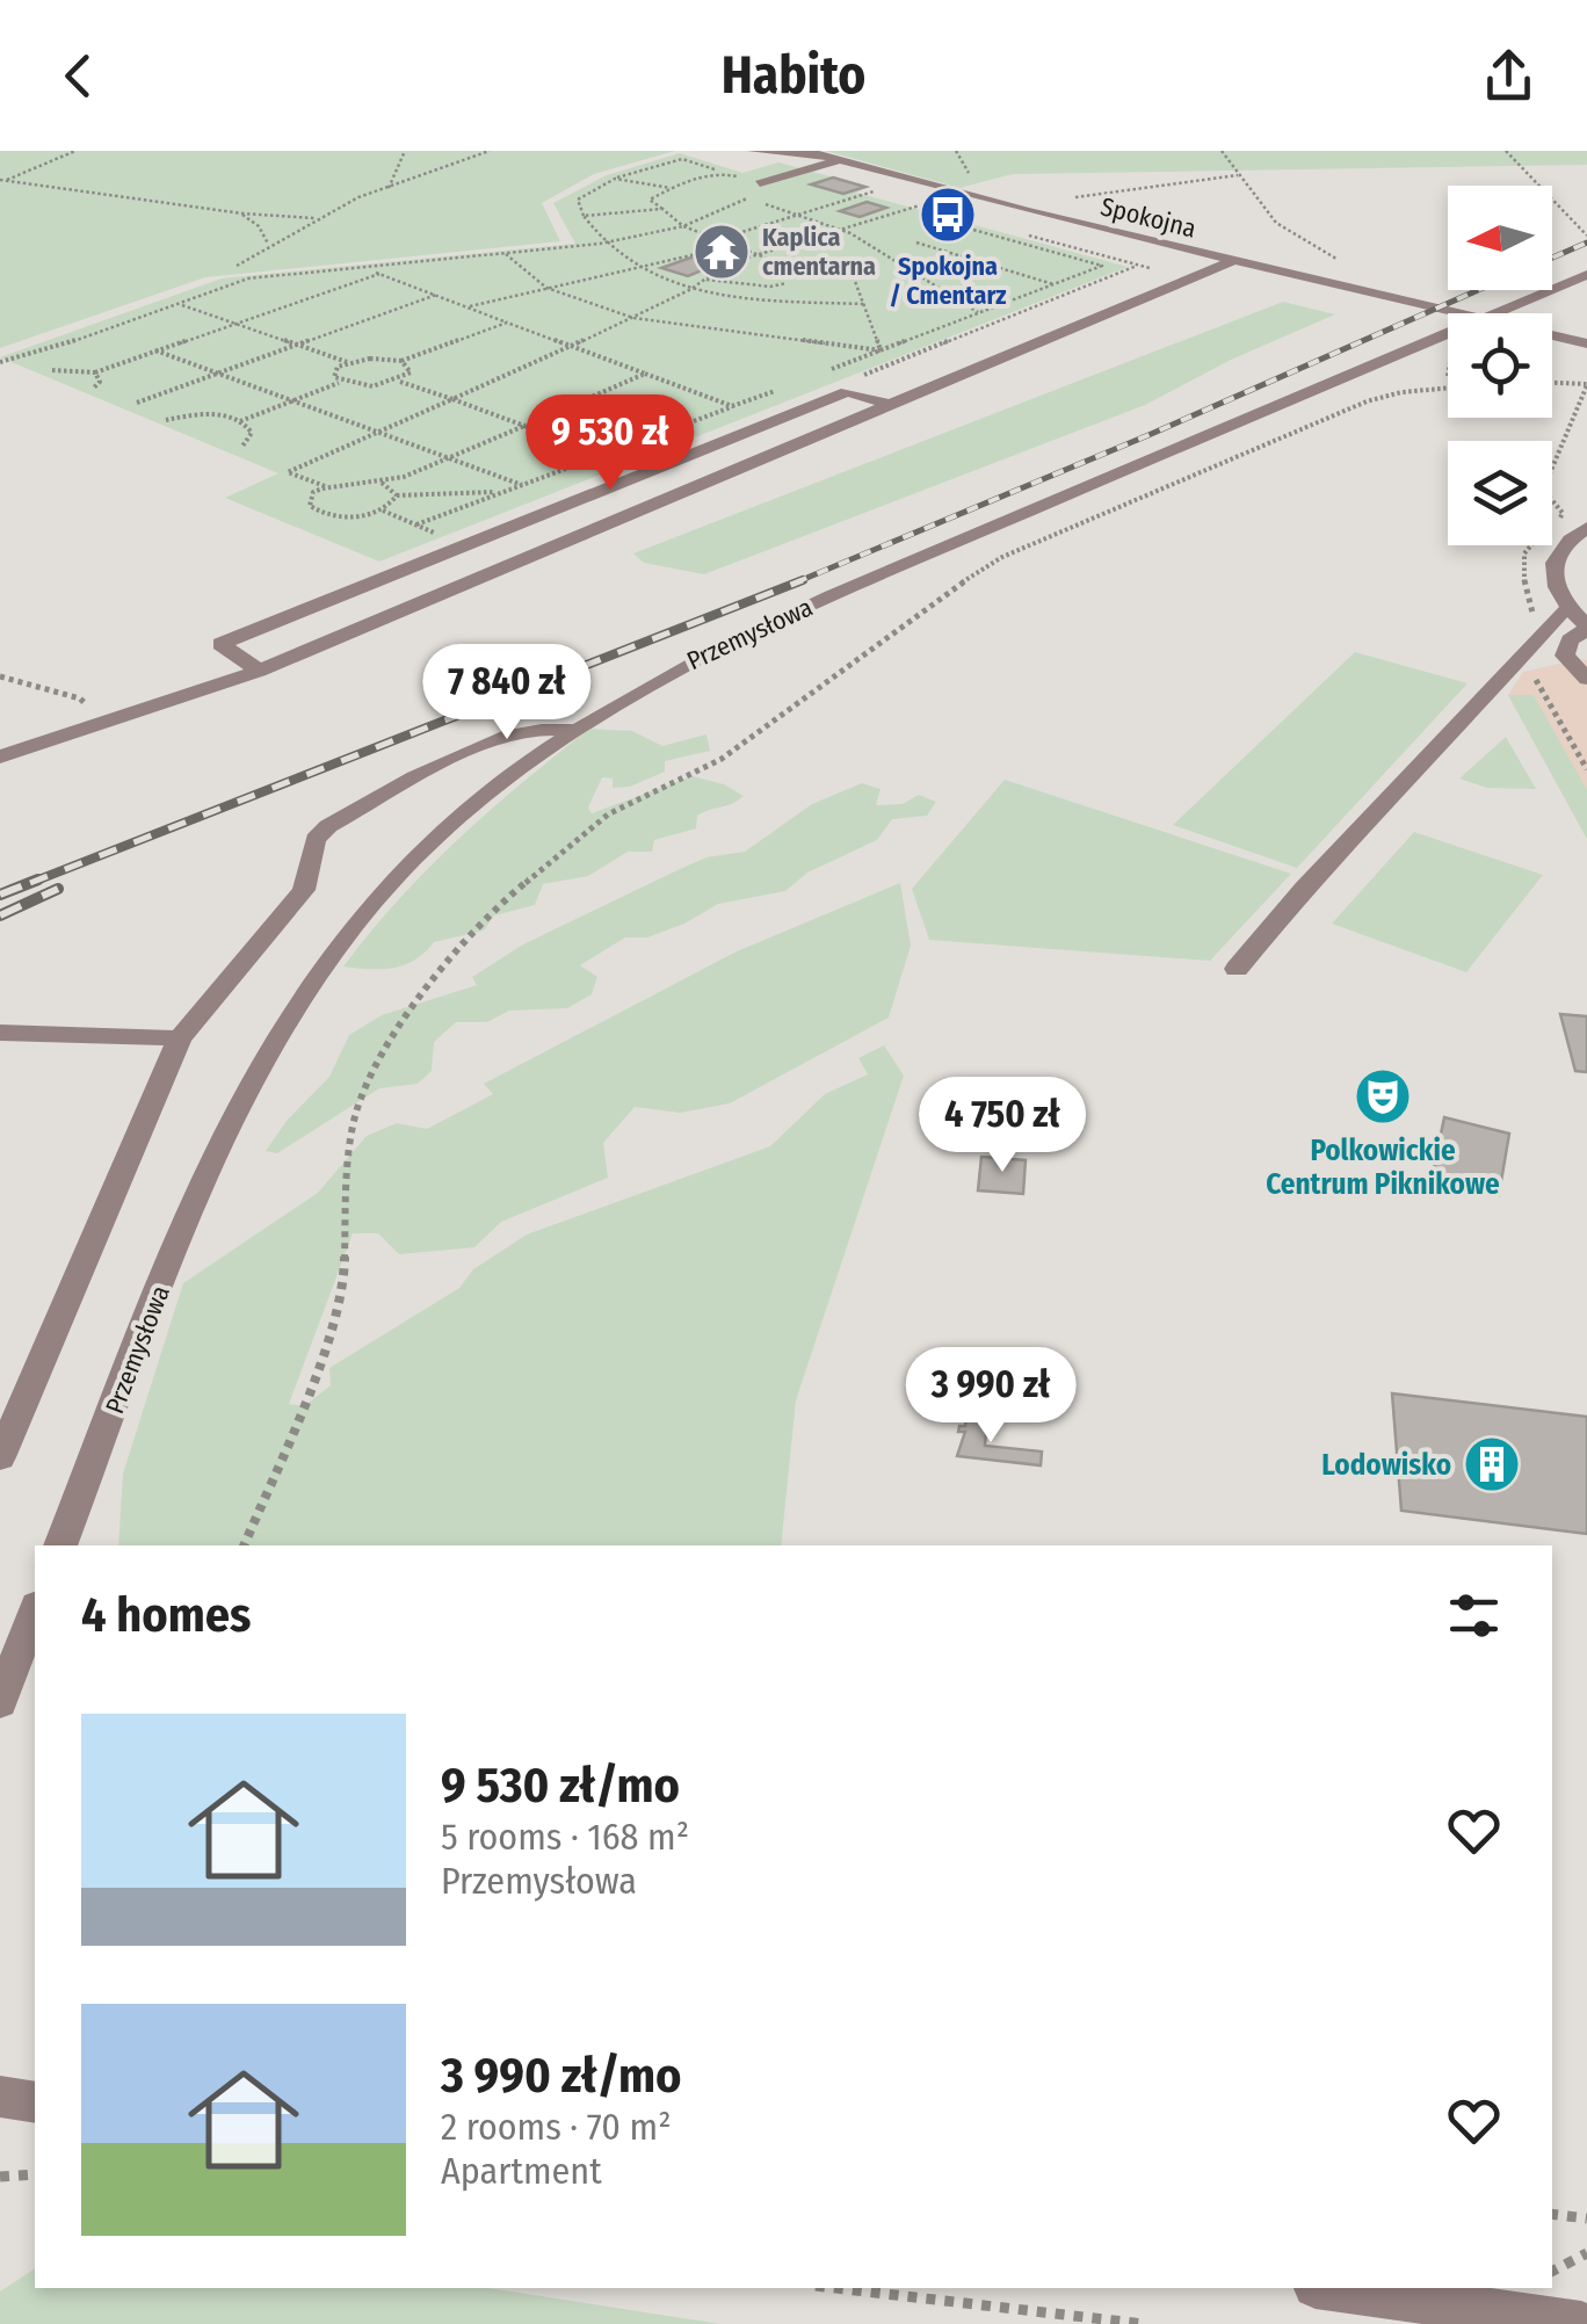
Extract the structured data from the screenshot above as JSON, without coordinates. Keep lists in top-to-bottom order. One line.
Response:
{"streets":{"street":["Spokojna","Przemysłowa"]},"places":{"bus stop":["Spokojna / Cmentarz"],"temple":["Kaplica cmentarna"],"theatre":["Polkowickie Centrum Piknikowe"],"building":["Lodowisko"]},"north":"left","page":{"header":"Habito","price":["9 530 zł","7 840 zł","4 750 zł","3 990 zł"],"heading":"4 homes","list":[{"name":"9 530 zł/mo","note":"5 rooms · 168 m² · Przemysłowa"},{"name":"3 990 zł/mo","note":"2 rooms · 70 m² · Apartment"}]}}
